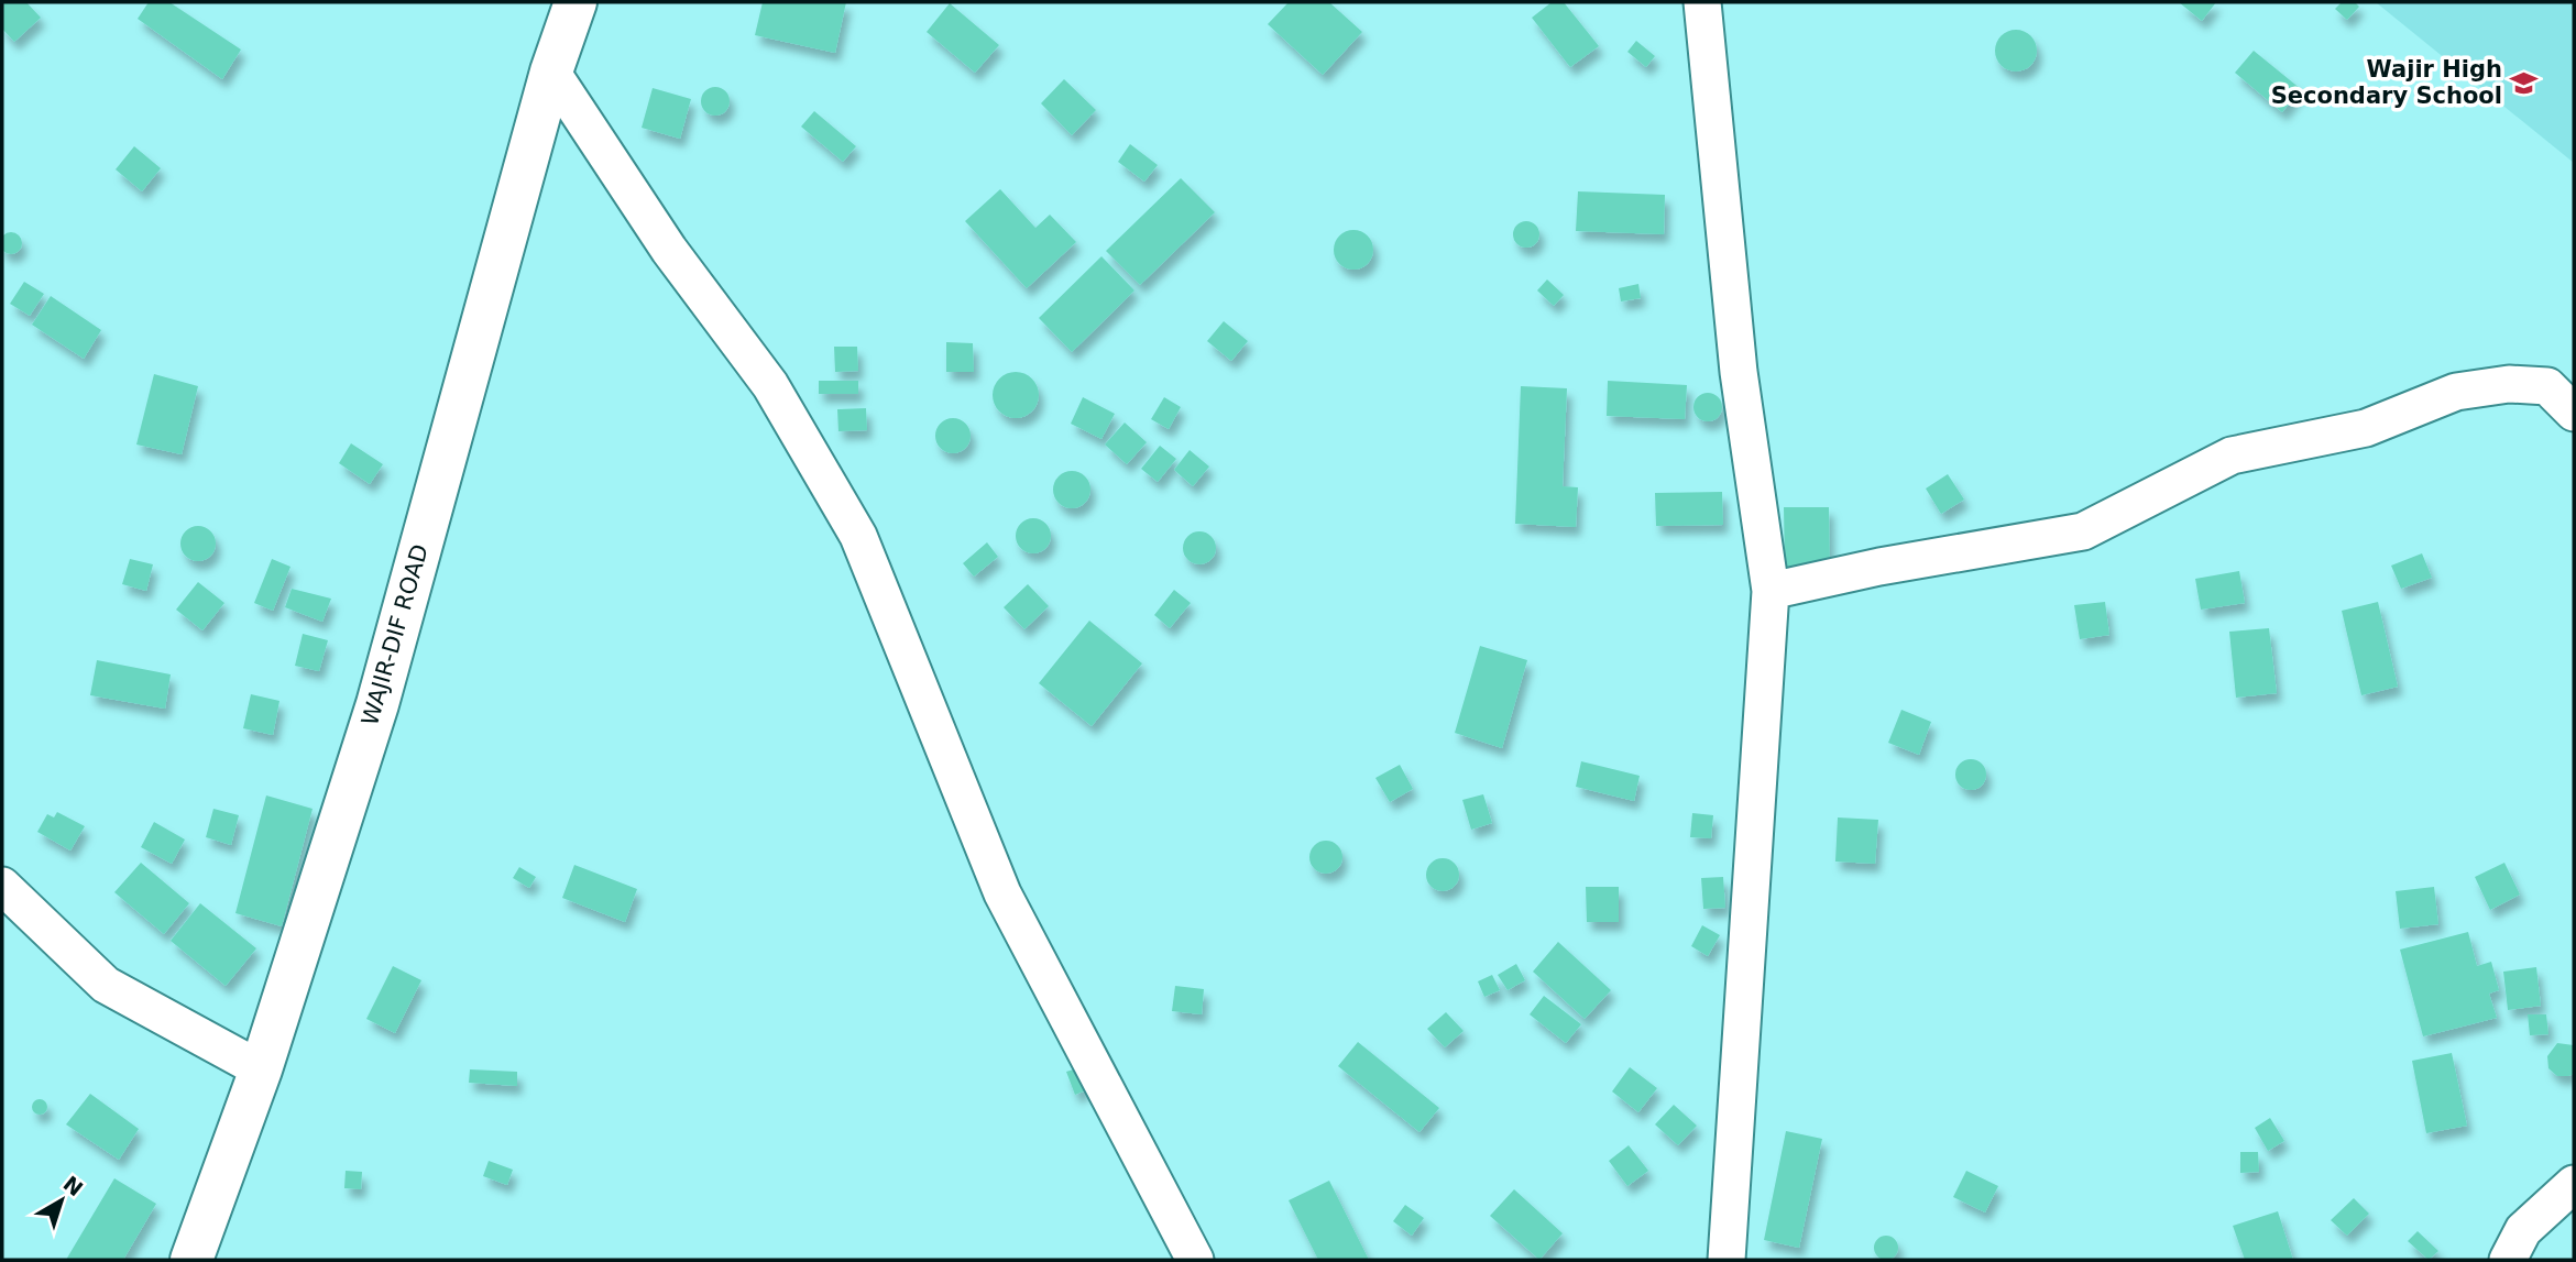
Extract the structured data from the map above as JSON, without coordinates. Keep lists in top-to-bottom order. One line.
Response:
{"streets":{"main road":["WAJIR-DIF ROAD"]},"places":{"school or university":["Wajir High Secondary School"]},"north":"top right"}
